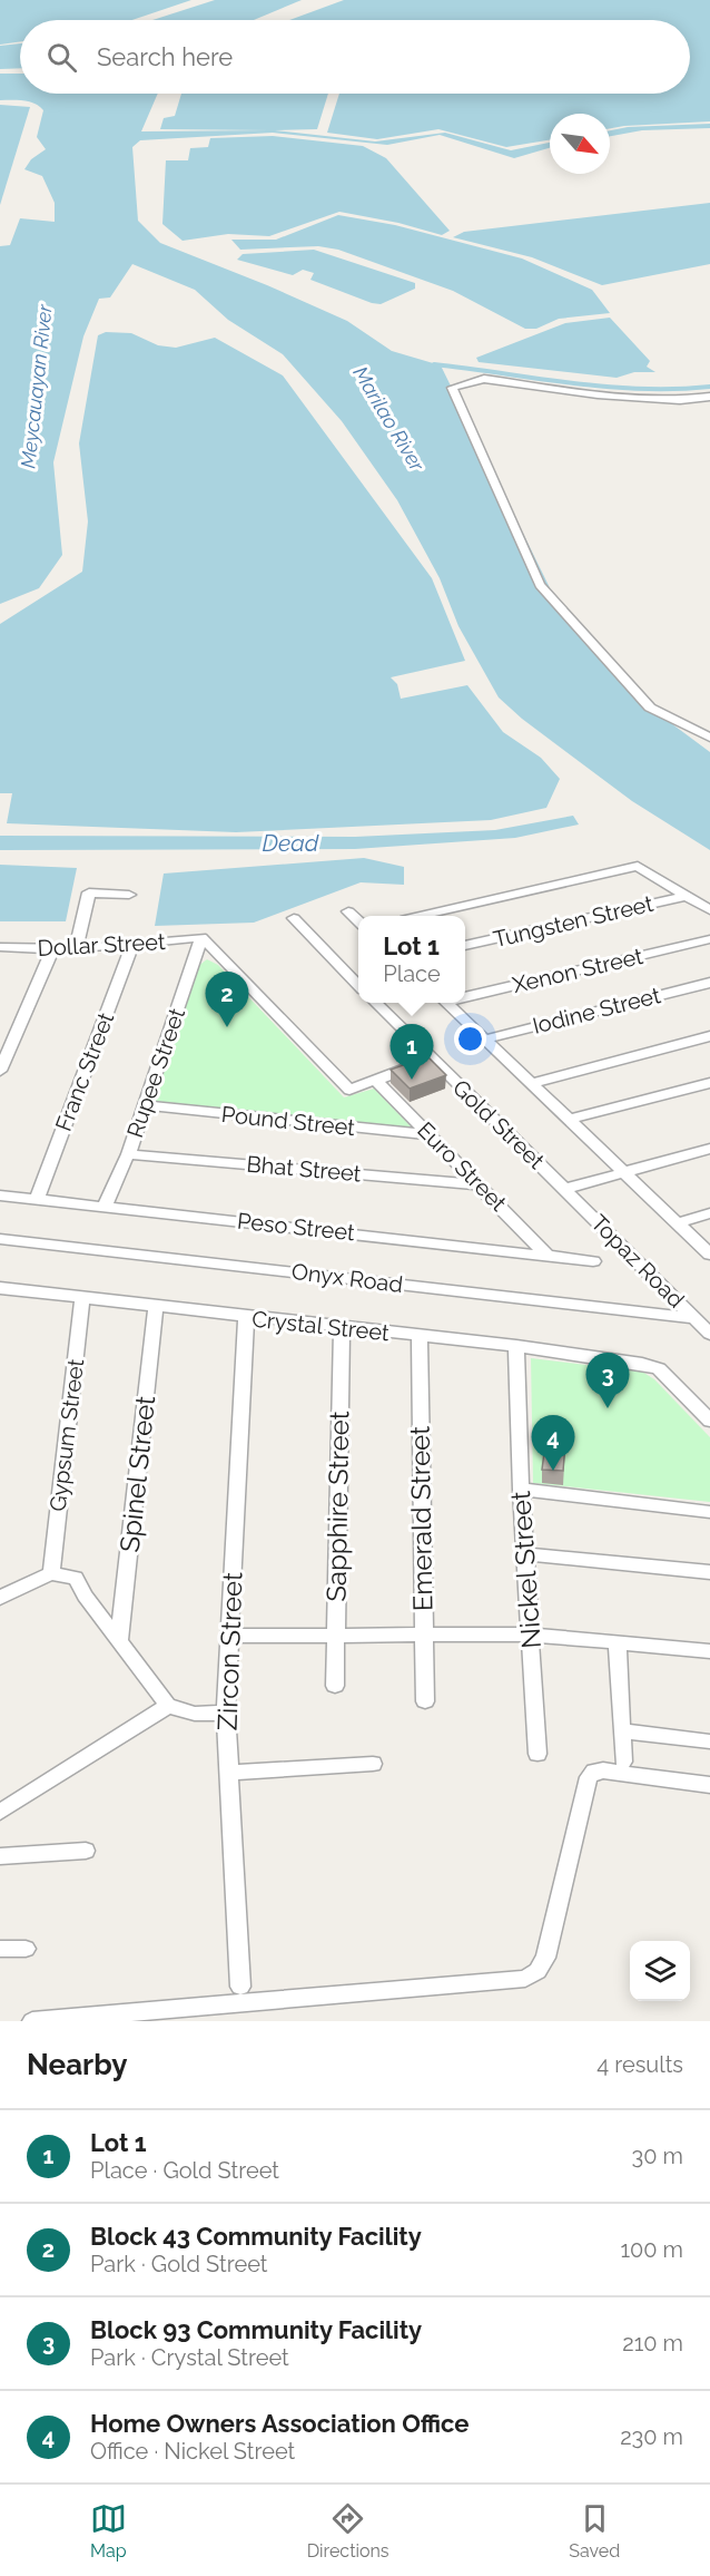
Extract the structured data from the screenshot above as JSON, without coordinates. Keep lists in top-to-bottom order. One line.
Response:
{"streets":{"street":["Tungsten Street","Dollar Street","Xenon Street","Iodine Street","Franc Street","Rupee Street","Pound Street","Gold Street","Euro Street","Bhat Street","Peso Street","Topaz Road","Onyx Road","Crystal Street","Gypsum Street","Spinel Street","Sapphire Street","Emerald Street","Nickel Street","Zircon Street"]},"crossings":[["Dollar Street","Franc Street"],["Dollar Street","Rupee Street"],["Franc Street","Peso Street"],["Rupee Street","Pound Street"],["Rupee Street","Bhat Street"],["Rupee Street","Peso Street"],["Pound Street","Euro Street"],["Gold Street","Topaz Road"],["Euro Street","Bhat Street"],["Euro Street","Peso Street"],["Topaz Road","Onyx Road"],["Crystal Street","Gypsum Street"],["Crystal Street","Spinel Street"],["Crystal Street","Sapphire Street"],["Crystal Street","Emerald Street"],["Crystal Street","Nickel Street"],["Crystal Street","Zircon Street"]],"water":["Meycauayan River","Marilao River","Dead"],"north":"bottom right","page":{"search":"Search here","popup":["Lot 1","Place"],"pins":["2","1","3","4"],"heading":["Nearby","4 results"],"list":[{"mark":"1","name":"Lot 1","note":"Place · Gold Street","value":"30 m"},{"mark":"2","name":"Block 43 Community Facility","note":"Park · Gold Street","value":"100 m"},{"mark":"3","name":"Block 93 Community Facility","note":"Park · Crystal Street","value":"210 m"},{"mark":"4","name":"Home Owners Association Office","note":"Office · Nickel Street","value":"230 m"}],"nav":["Map","Directions","Saved"]}}
